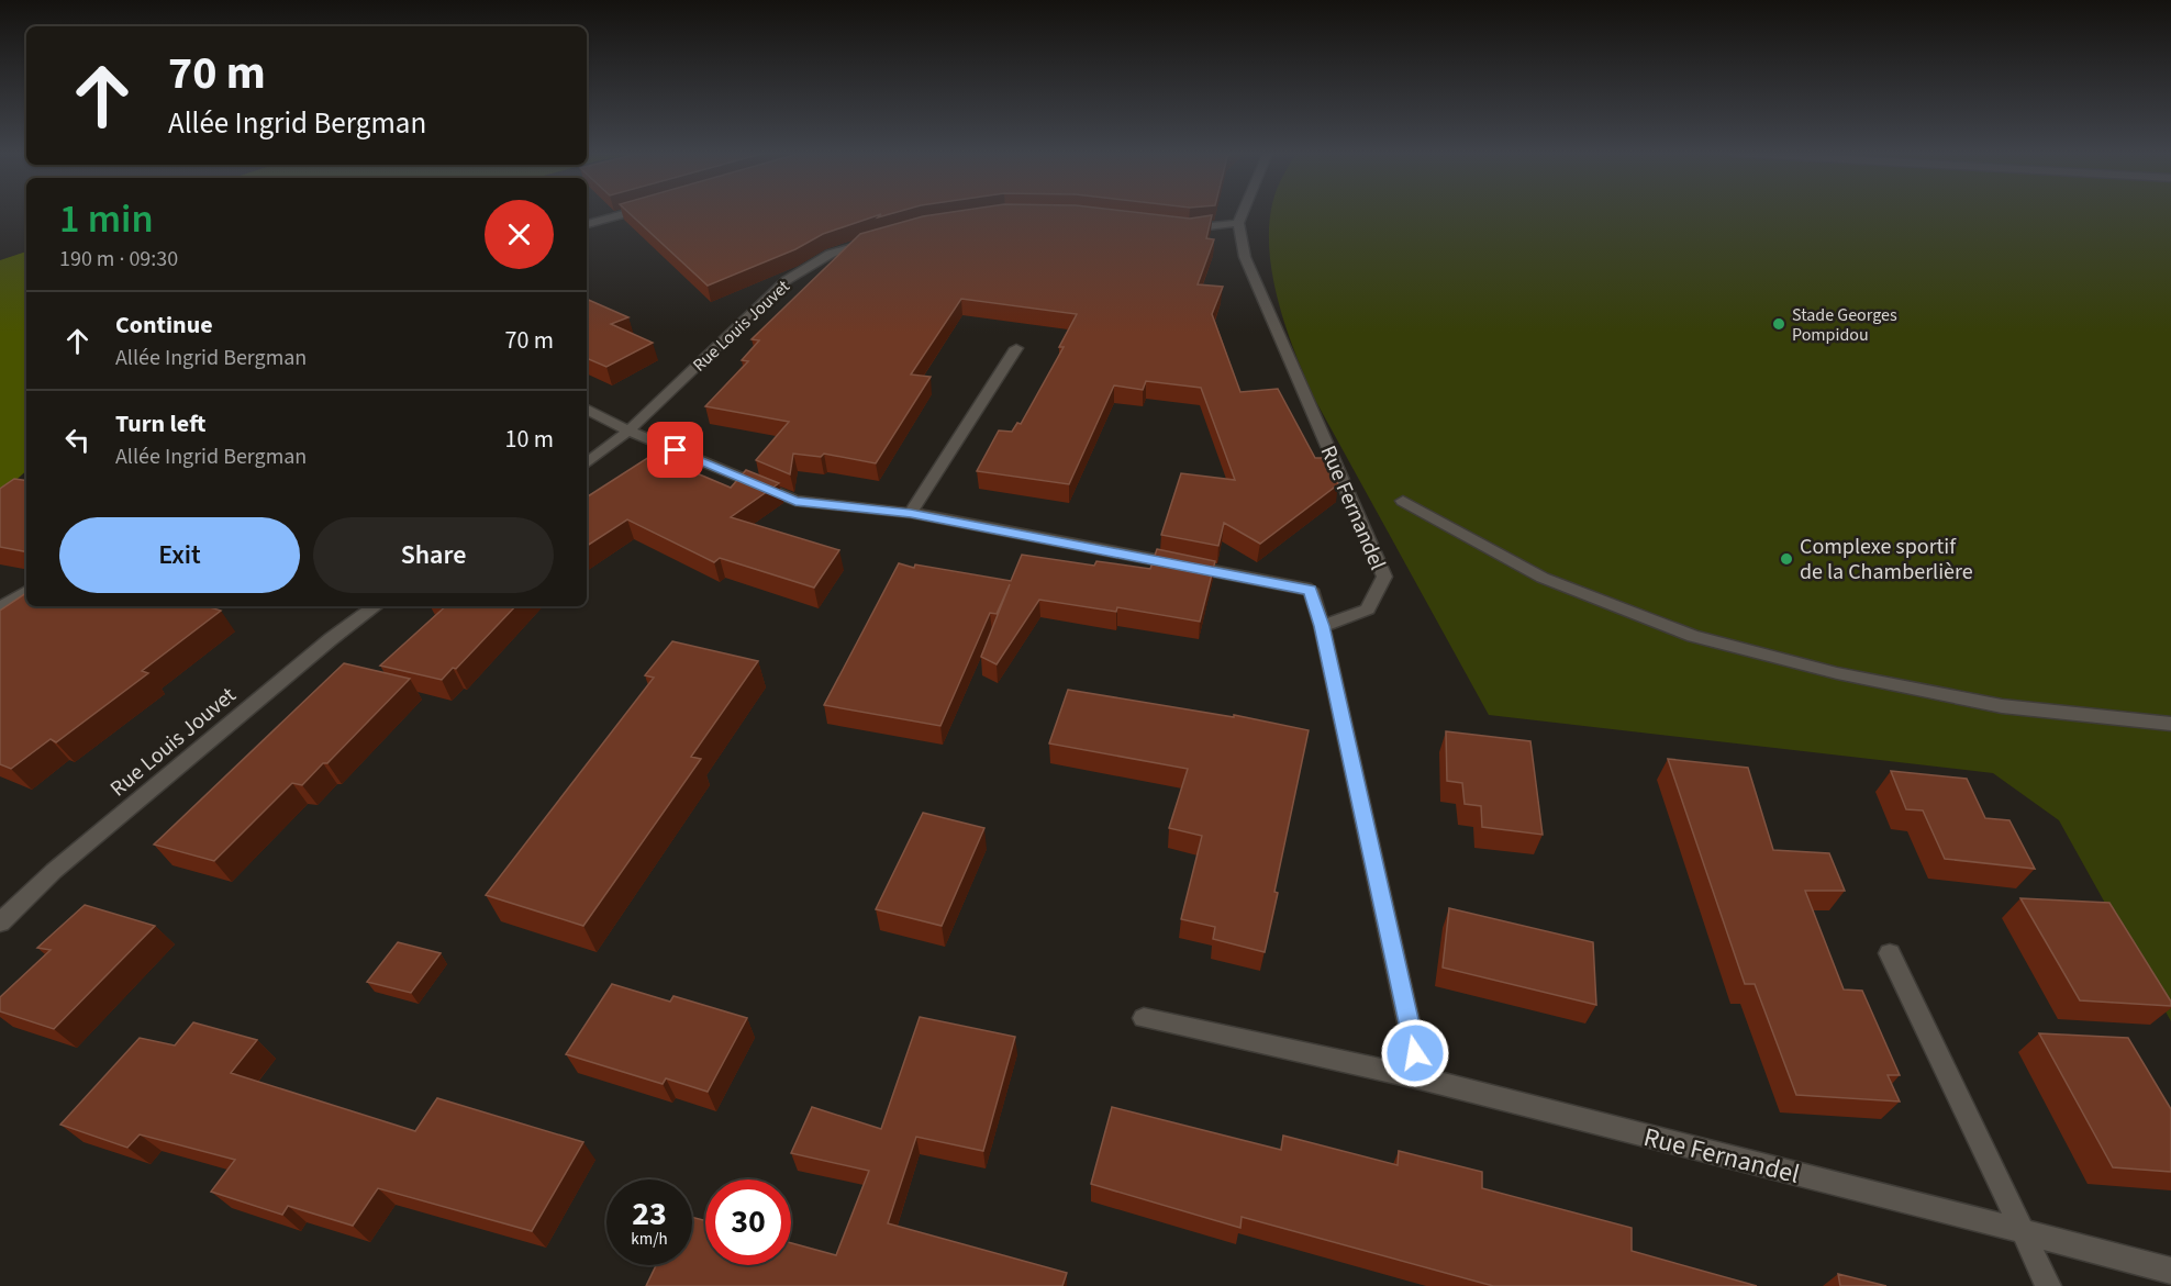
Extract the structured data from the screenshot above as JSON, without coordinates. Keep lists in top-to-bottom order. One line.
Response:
{"streets":{"street":["Rue Louis Jouvet","Rue Fernandel"]},"places":["Stade Georges Pompidou","Complexe sportif de la Chamberlière"],"page":{"turn":["70 m","Allée Ingrid Bergman"],"heading":["1 min","190 m · 09:30"],"list":[{"name":"Continue","note":"Allée Ingrid Bergman","value":"70 m"},{"name":"Turn left","note":"Allée Ingrid Bergman","value":"10 m"}],"buttons":["Exit","Share"],"speed":"23 km/h","limit":"30"}}
